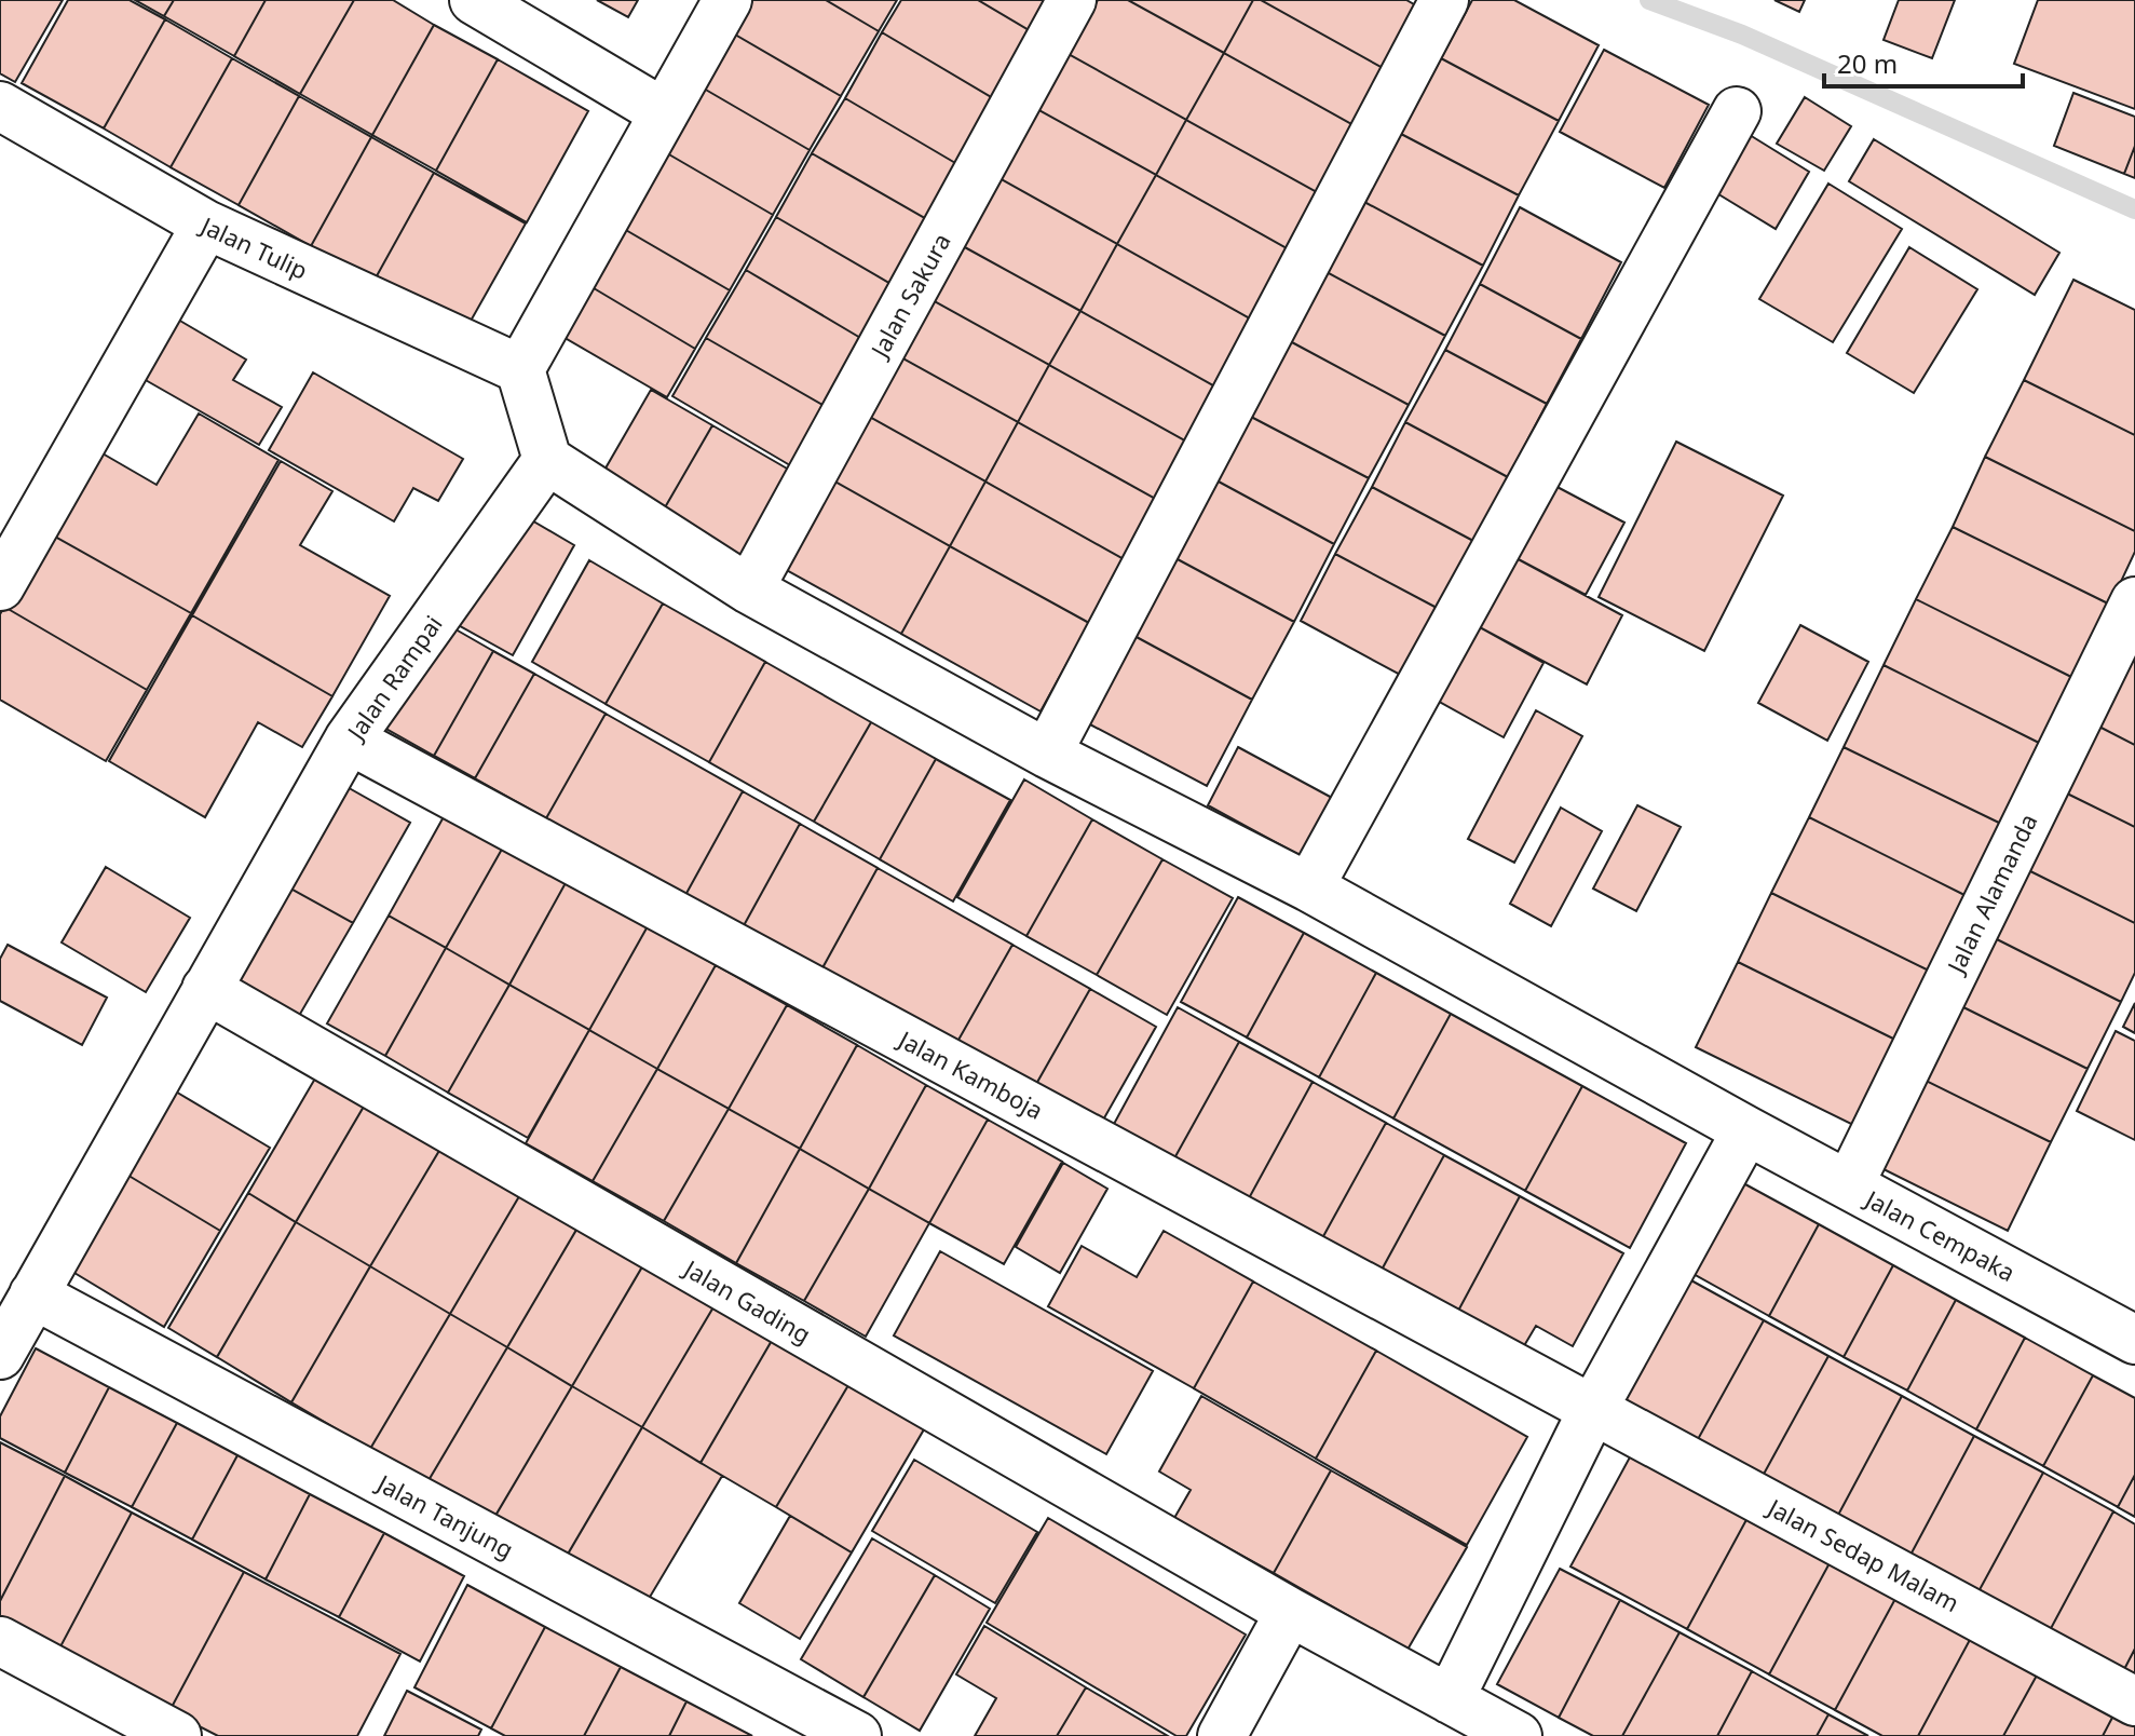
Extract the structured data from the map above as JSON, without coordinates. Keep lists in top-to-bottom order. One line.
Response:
{"streets":{"street":["Jalan Tulip","Jalan Sakura","Jalan Rampai","Jalan Alamanda","Jalan Kamboja","Jalan Cempaka","Jalan Gading","Jalan Tanjung","Jalan Sedap Malam"]},"crossings":[["Jalan Rampai","Jalan Kamboja"],["Jalan Rampai","Jalan Gading"],["Jalan Rampai","Jalan Tanjung"],["Jalan Alamanda","Jalan Cempaka"],["Jalan Kamboja","Jalan Sedap Malam"]],"scale_bar":"20 m"}
